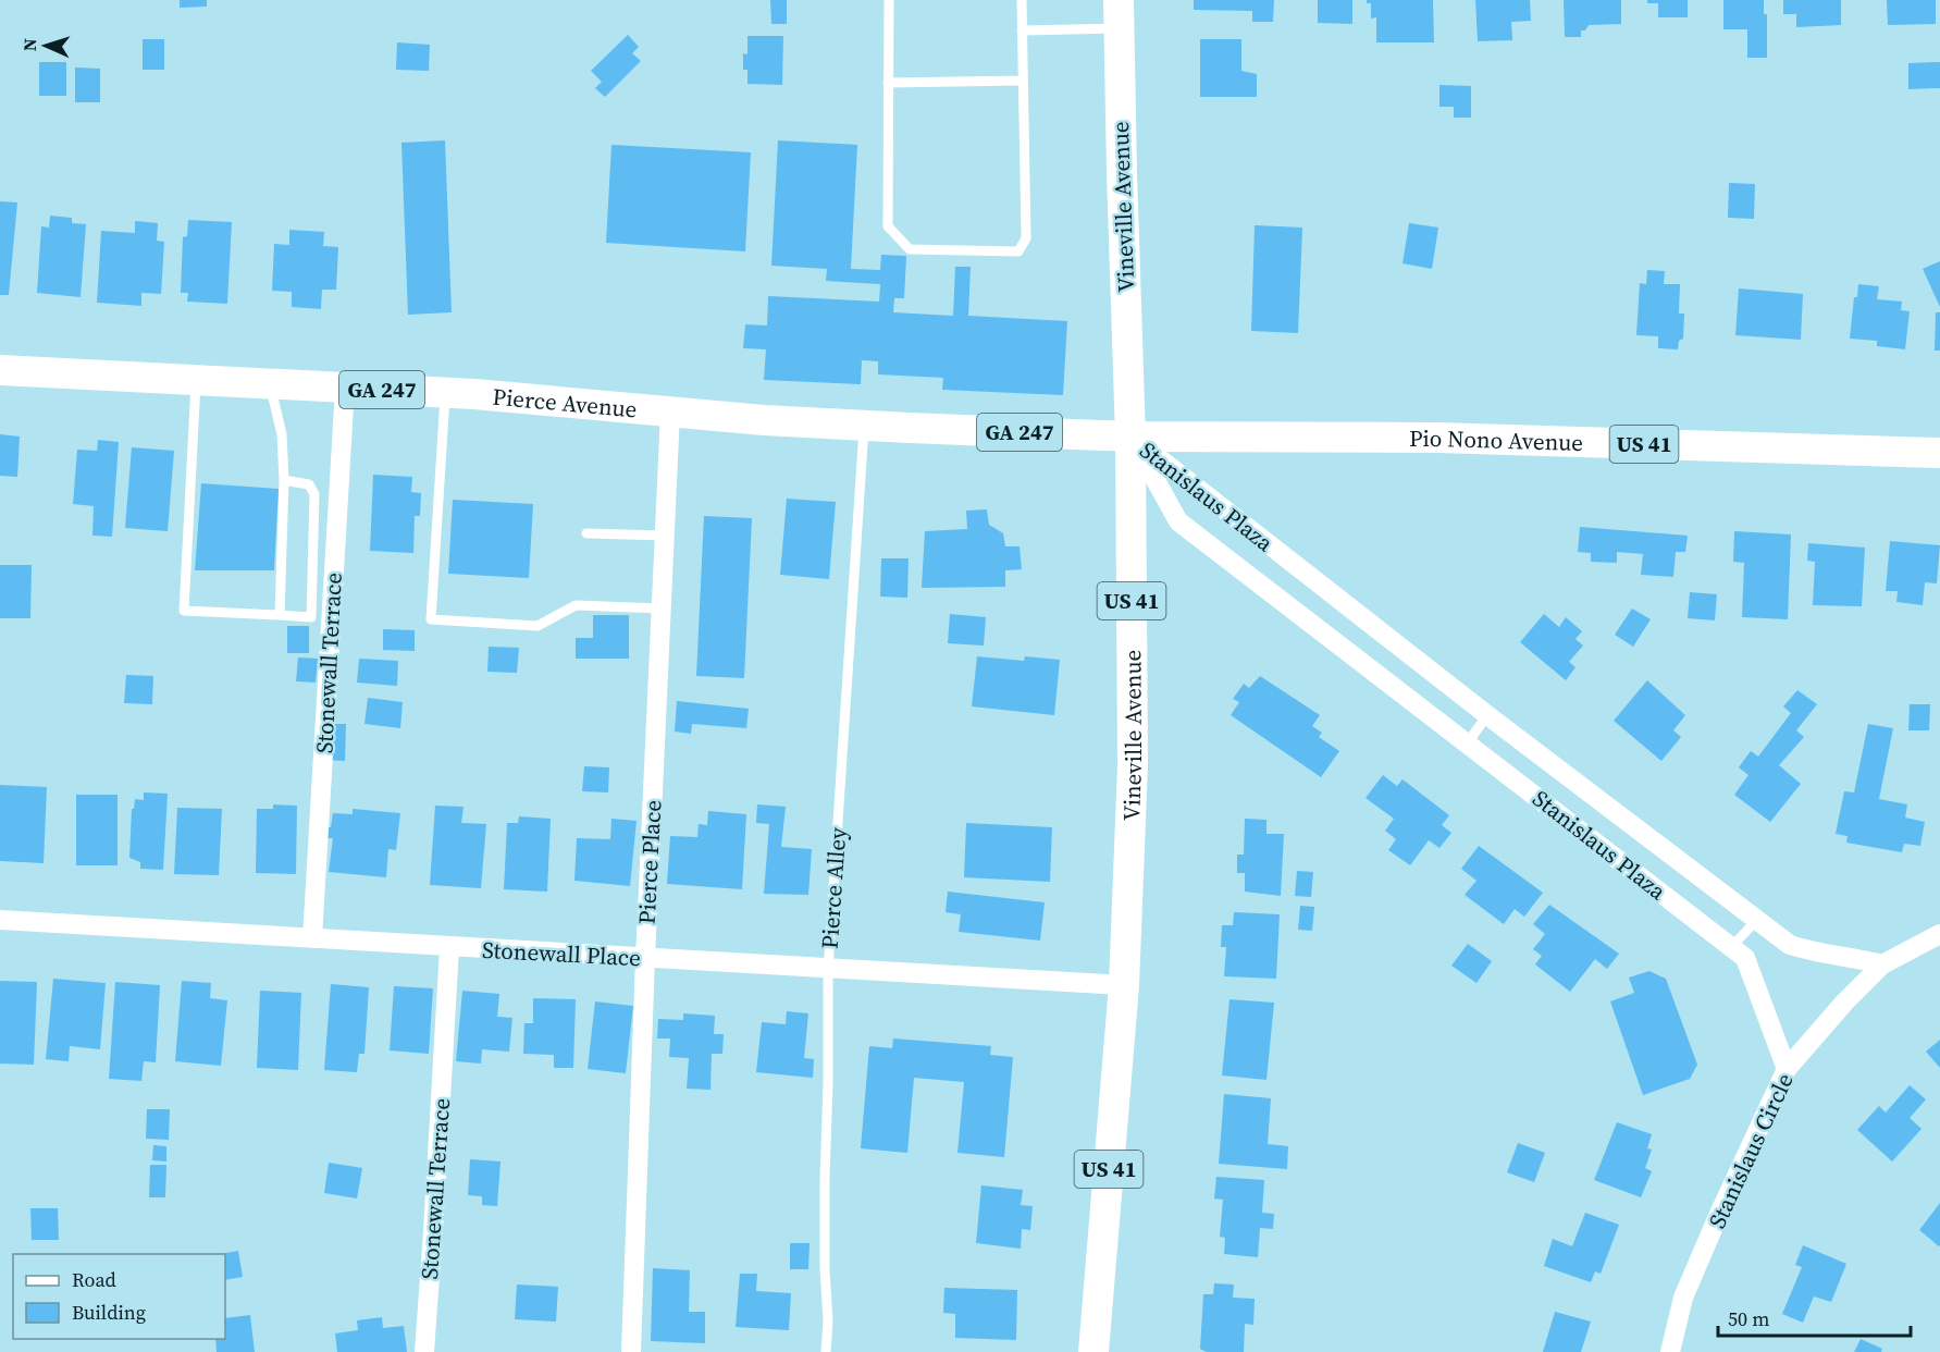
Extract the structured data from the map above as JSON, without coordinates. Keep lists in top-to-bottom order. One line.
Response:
{"streets":{"main road":["Vineville Avenue","GA 247","Pierce Avenue","Pio Nono Avenue","US 41"],"street":["Stanislaus Plaza","Stonewall Terrace","Pierce Place","Stonewall Place","Stanislaus Circle"],"lane":["Pierce Alley"]},"crossings":[["Vineville Avenue","Pierce Avenue"],["Vineville Avenue","Pio Nono Avenue"],["Vineville Avenue","Stanislaus Plaza"],["Vineville Avenue","Stonewall Place"],["Pierce Avenue","Pio Nono Avenue"],["Pierce Avenue","Stanislaus Plaza"],["Pierce Avenue","Stonewall Terrace"],["Pierce Avenue","Pierce Place"],["Pierce Avenue","Pierce Alley"],["Pio Nono Avenue","Stanislaus Plaza"],["Stanislaus Plaza","Stanislaus Circle"],["Stonewall Terrace","Stonewall Place"],["Pierce Place","Stonewall Place"],["Pierce Alley","Stonewall Place"]],"legend":["Road","Building"],"scale_bar":"50 m","north":"left"}
